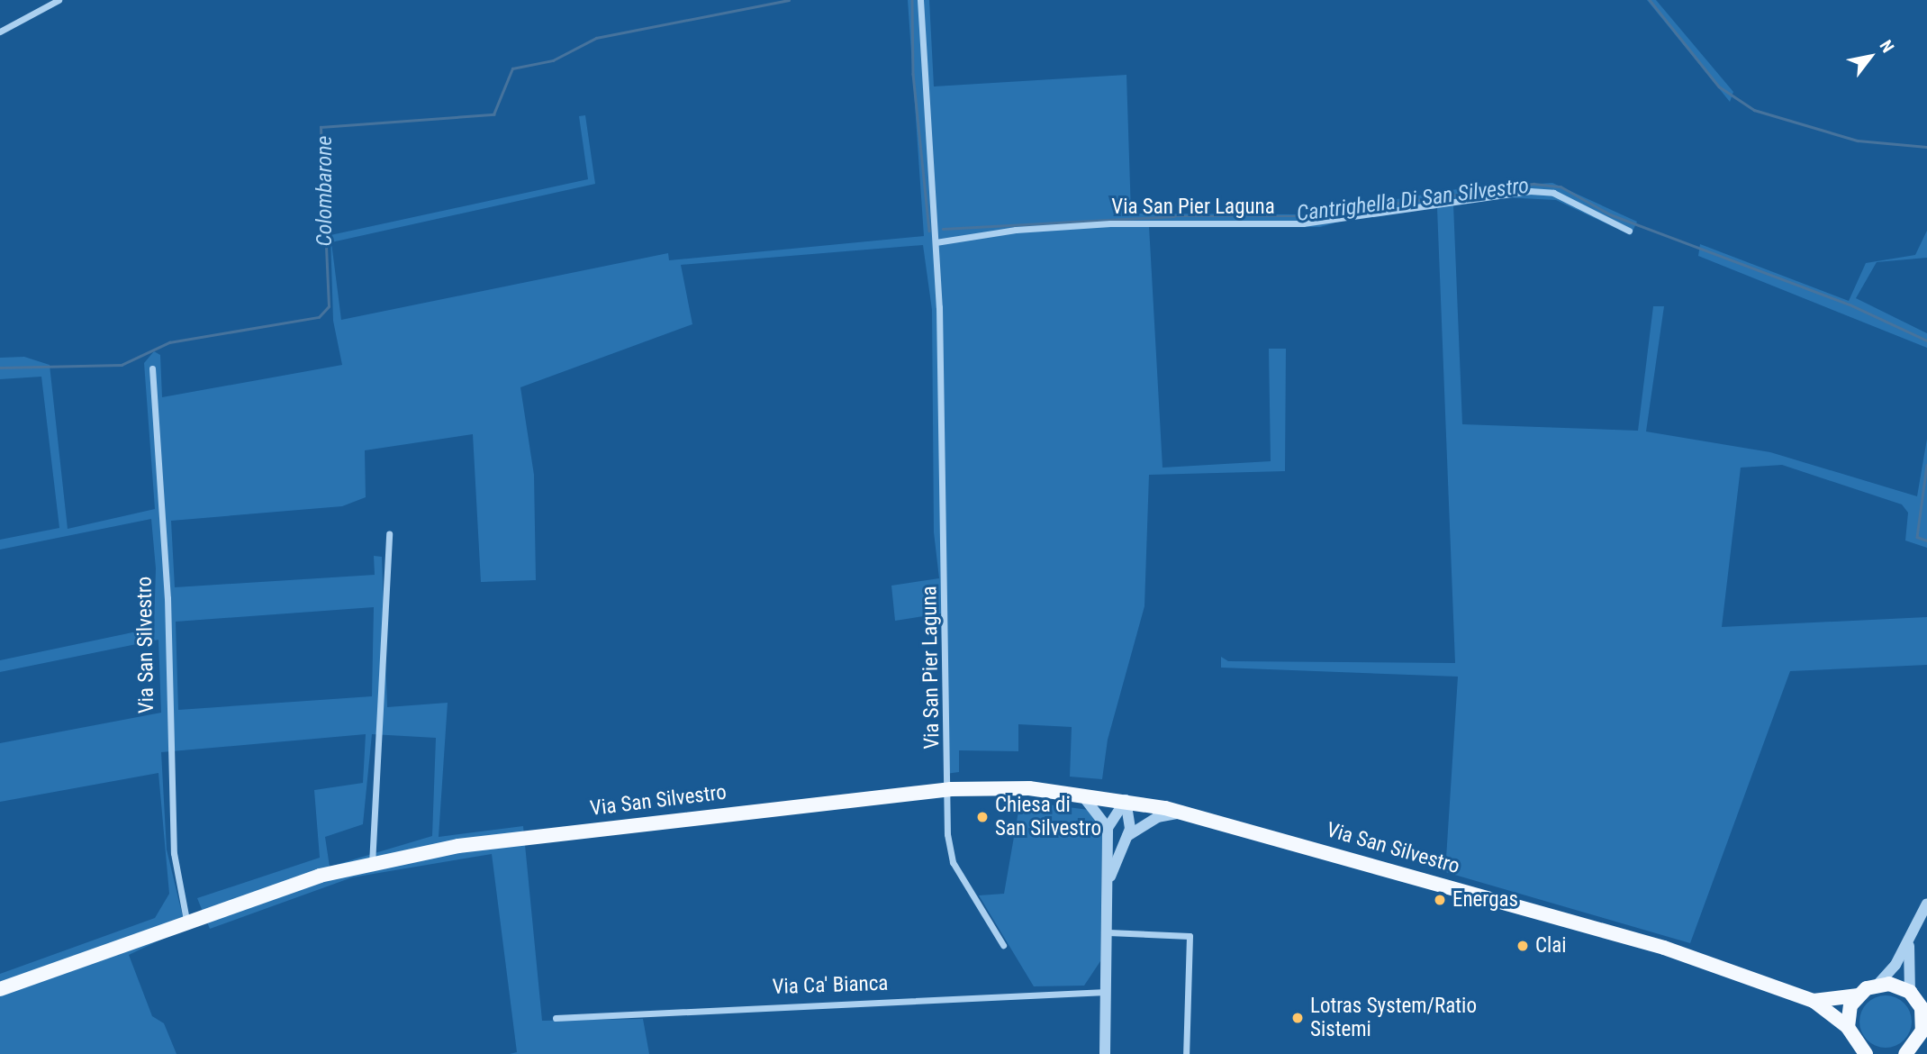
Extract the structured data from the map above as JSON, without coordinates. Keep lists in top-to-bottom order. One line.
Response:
{"streets":{"main road":["Via San Silvestro"],"street":["Via San Pier Laguna","Via Ca' Bianca"]},"crossings":[["Via San Pier Laguna","Via San Silvestro"]],"water":["Colombarone","Cantrighella Di San Silvestro"],"places":["Chiesa di San Silvestro","Energas","Clai","Lotras System/Ratio Sistemi"],"north":"top right"}
